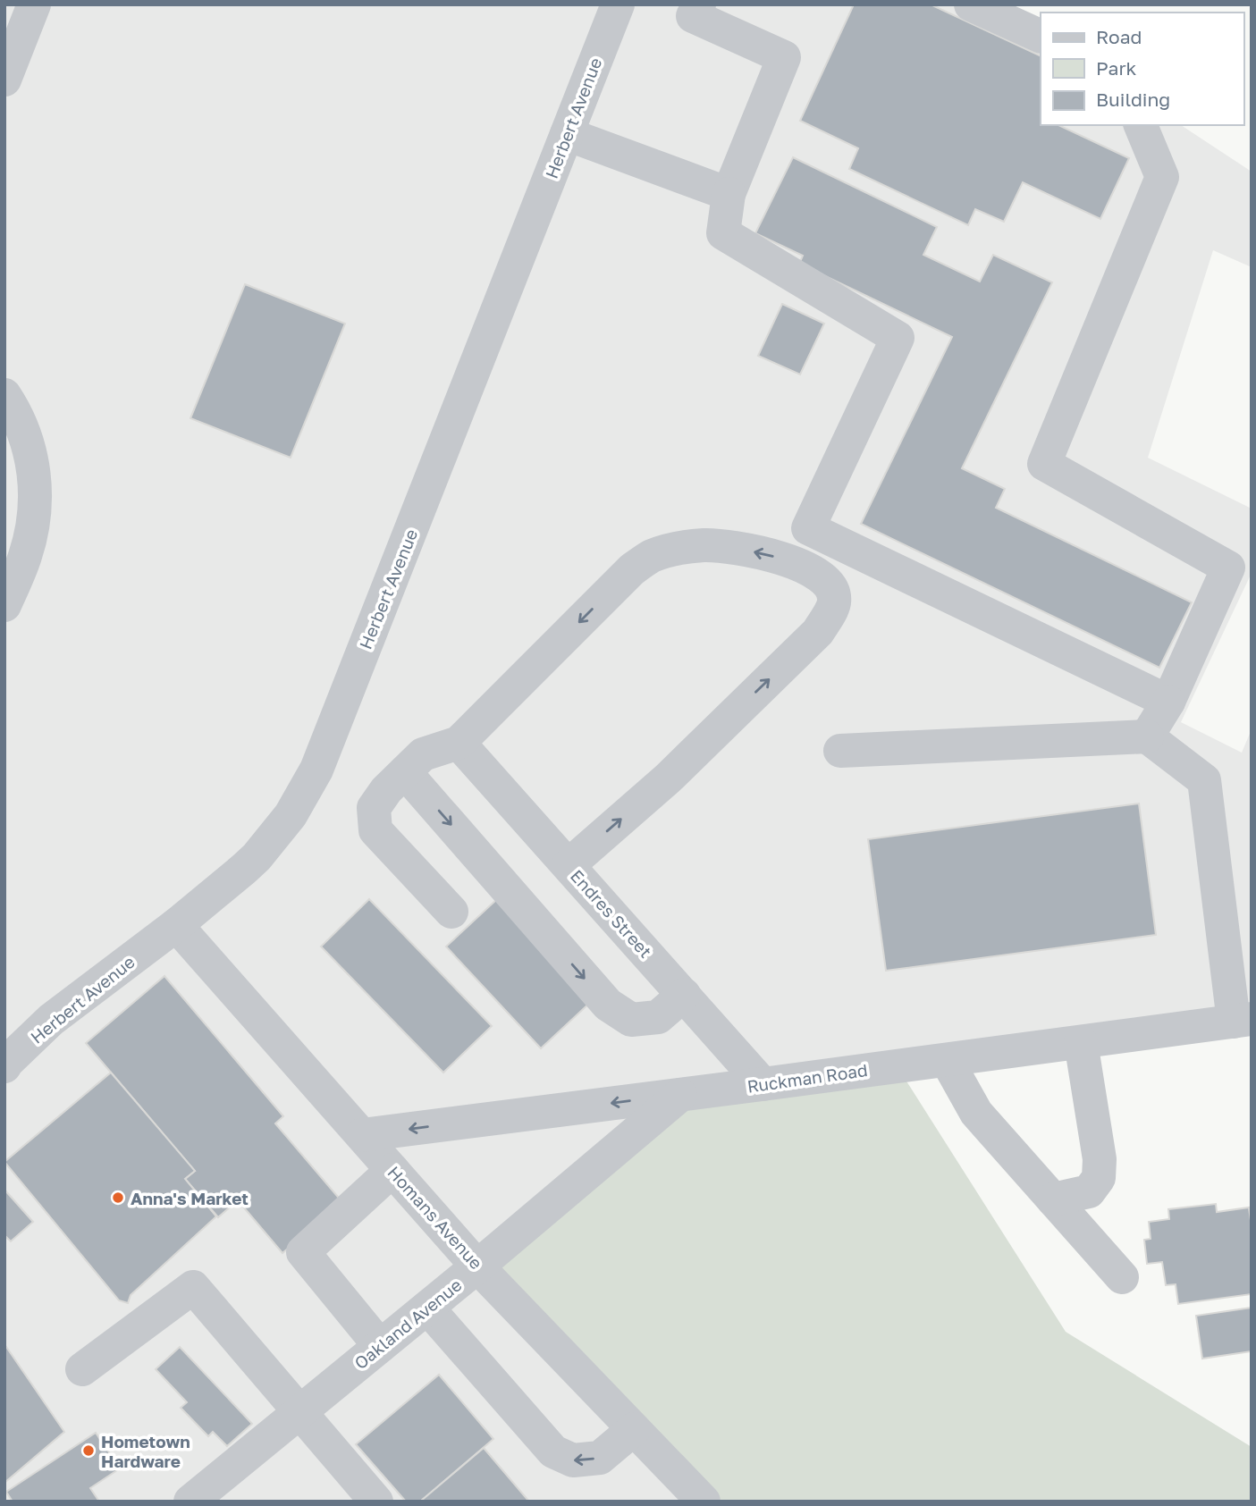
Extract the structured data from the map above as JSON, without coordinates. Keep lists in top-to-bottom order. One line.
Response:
{"streets":{"street":["Herbert Avenue","Endres Street","Ruckman Road","Homans Avenue","Oakland Avenue"]},"crossings":[["Herbert Avenue","Homans Avenue"],["Endres Street","Ruckman Road"],["Ruckman Road","Homans Avenue"],["Ruckman Road","Oakland Avenue"],["Homans Avenue","Oakland Avenue"]],"one_way":["Ruckman Road"],"places":["Anna's Market","Hometown Hardware"],"legend":["Road","Park","Building"]}
